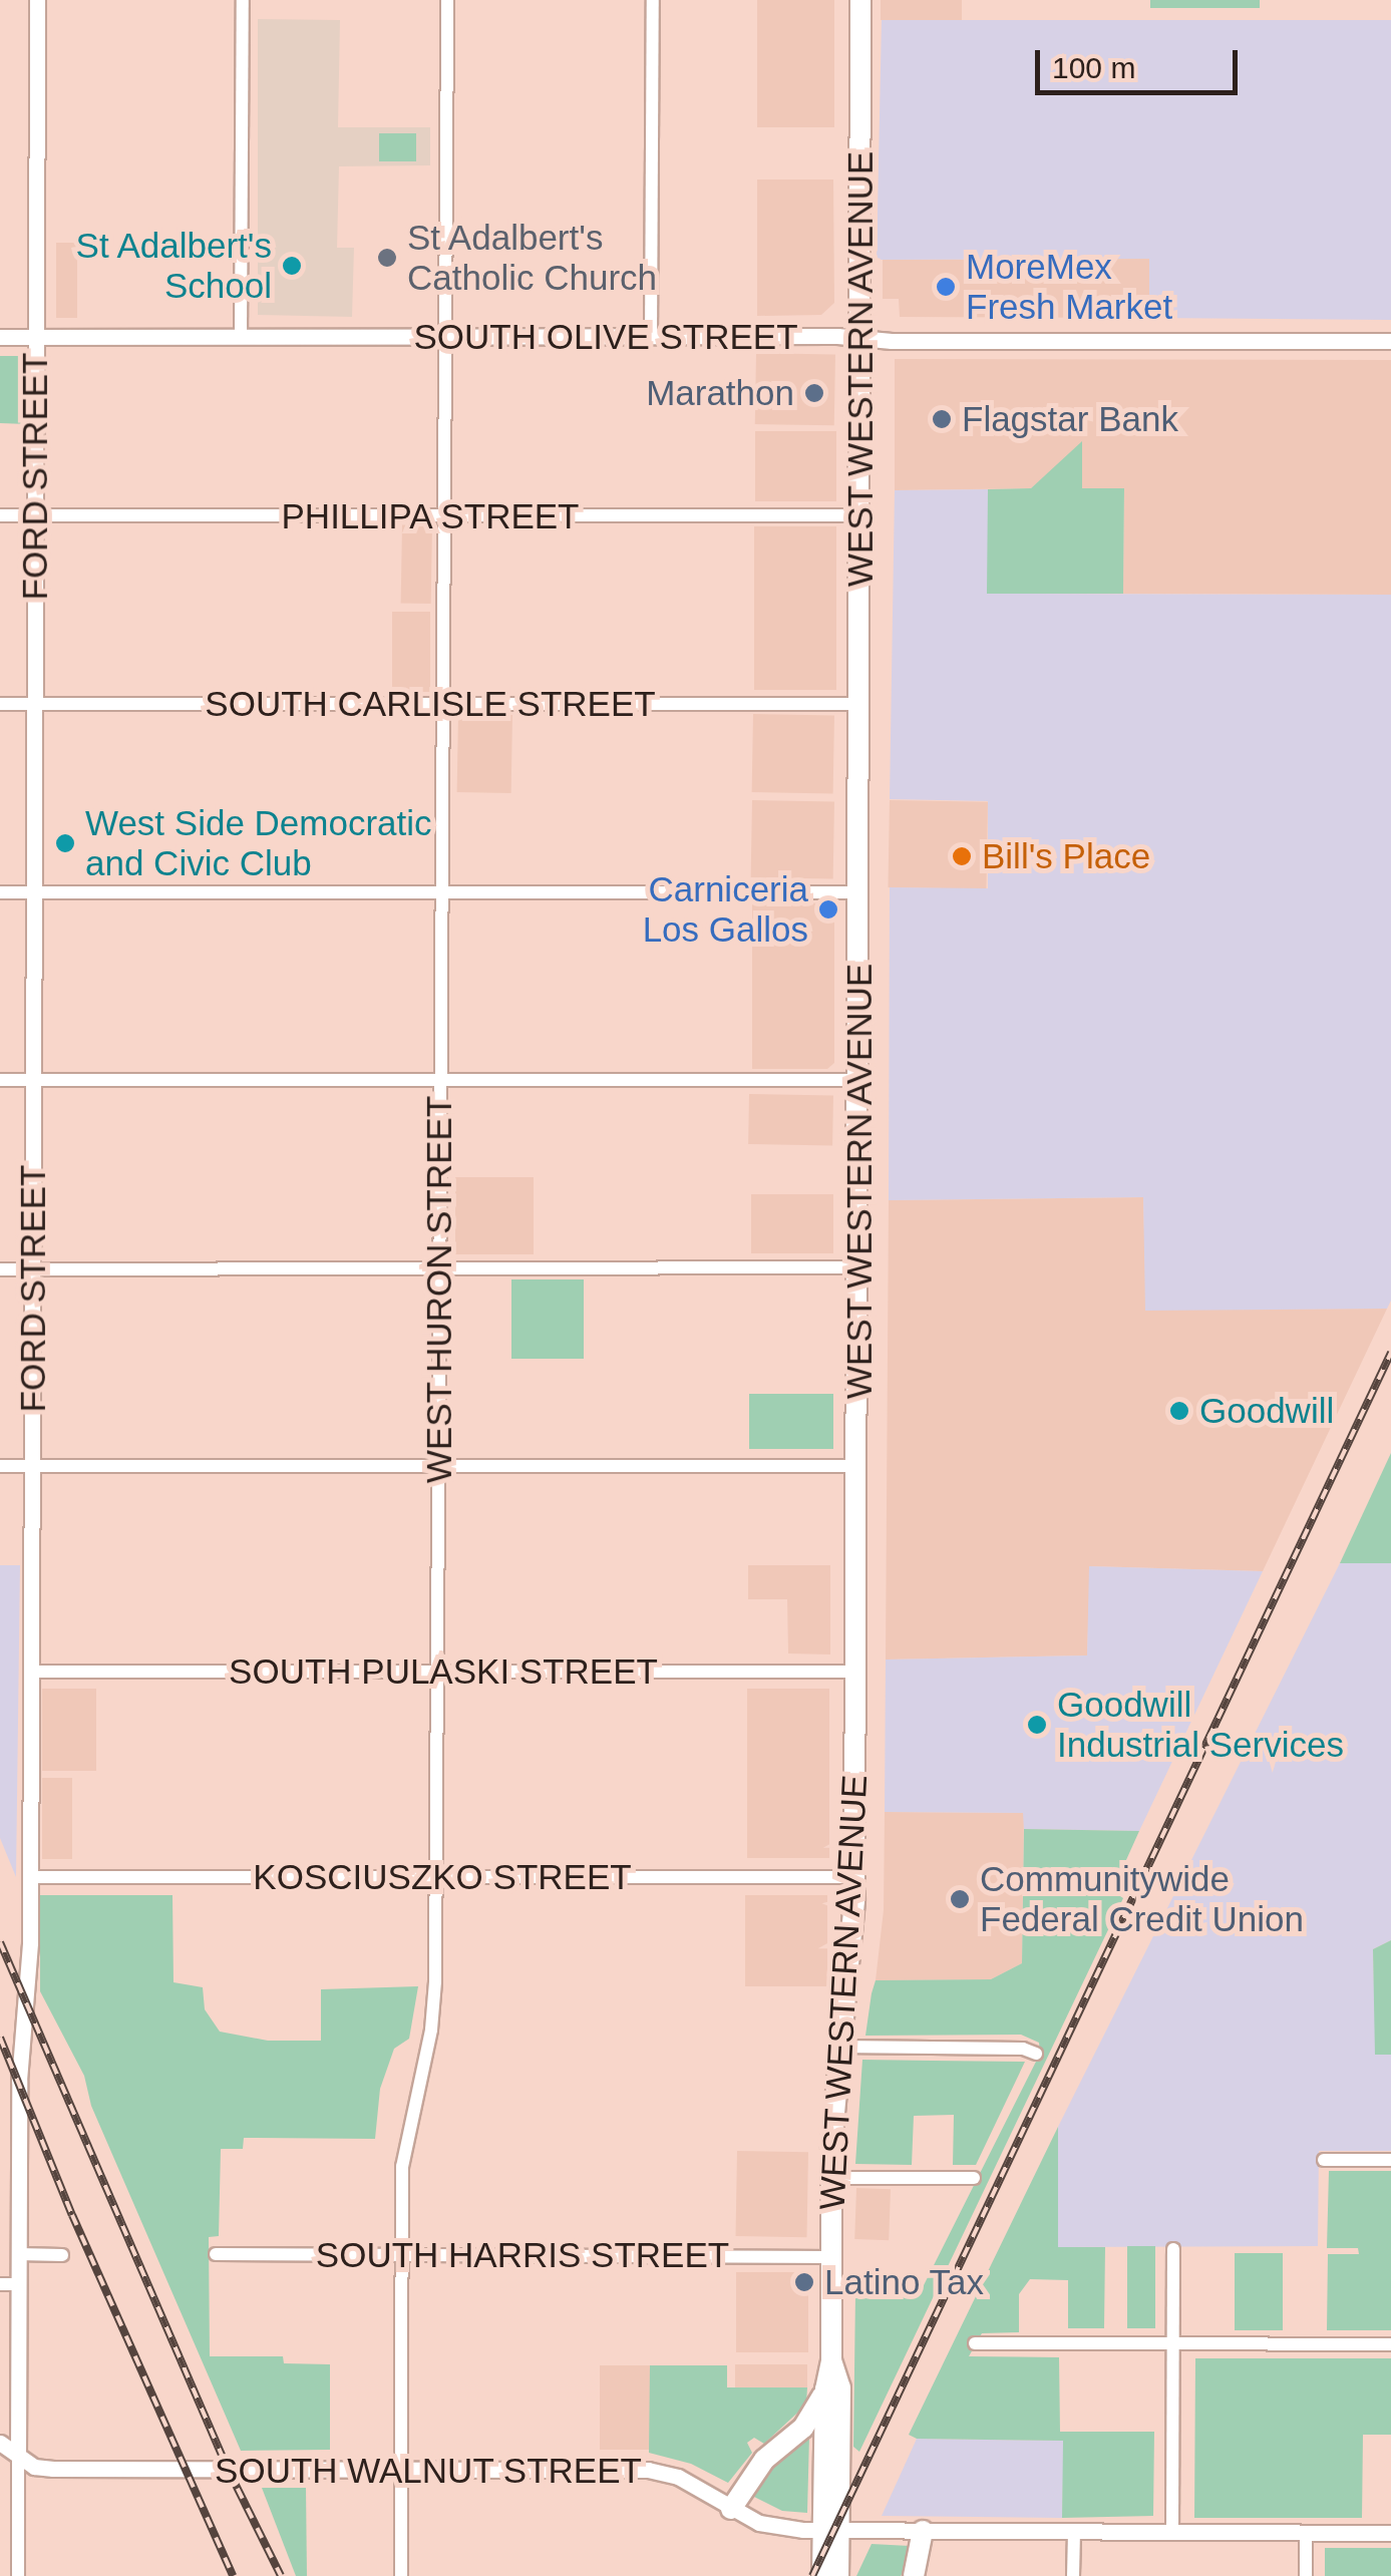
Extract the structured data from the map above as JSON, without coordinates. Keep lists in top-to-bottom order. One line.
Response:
{"streets":{"main road":["WEST WESTERN AVENUE"],"street":["SOUTH OLIVE STREET","FORD STREET","PHILLIPA STREET","SOUTH CARLISLE STREET","WEST HURON STREET","SOUTH PULASKI STREET","KOSCIUSZKO STREET","SOUTH HARRIS STREET","SOUTH WALNUT STREET"]},"crossings":[["SOUTH OLIVE STREET","WEST WESTERN AVENUE"],["SOUTH OLIVE STREET","FORD STREET"],["SOUTH OLIVE STREET","WEST HURON STREET"],["WEST WESTERN AVENUE","PHILLIPA STREET"],["WEST WESTERN AVENUE","SOUTH CARLISLE STREET"],["WEST WESTERN AVENUE","SOUTH PULASKI STREET"],["WEST WESTERN AVENUE","KOSCIUSZKO STREET"],["WEST WESTERN AVENUE","SOUTH HARRIS STREET"],["WEST WESTERN AVENUE","SOUTH WALNUT STREET"],["FORD STREET","PHILLIPA STREET"],["FORD STREET","SOUTH CARLISLE STREET"],["FORD STREET","SOUTH PULASKI STREET"],["FORD STREET","KOSCIUSZKO STREET"],["FORD STREET","SOUTH WALNUT STREET"],["PHILLIPA STREET","WEST HURON STREET"],["SOUTH CARLISLE STREET","WEST HURON STREET"],["WEST HURON STREET","SOUTH PULASKI STREET"],["WEST HURON STREET","KOSCIUSZKO STREET"],["WEST HURON STREET","SOUTH HARRIS STREET"],["WEST HURON STREET","SOUTH WALNUT STREET"]],"places":["St Adalbert's Catholic Church","St Adalbert's School","MoreMex Fresh Market","Marathon","Flagstar Bank","West Side Democratic and Civic Club","Bill's Place","Carniceria Los Gallos","Goodwill","Goodwill Industrial Services","Communitywide Federal Credit Union","Latino Tax"],"scale_bar":"100 m"}
